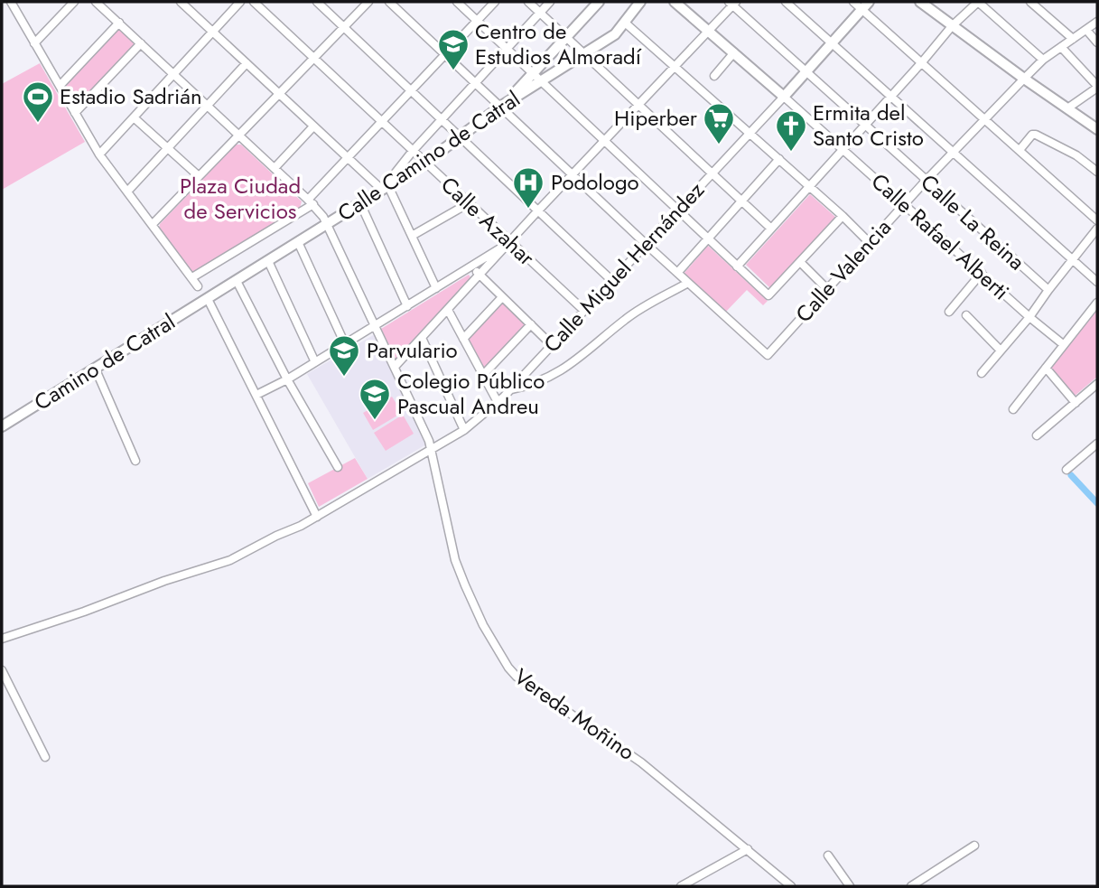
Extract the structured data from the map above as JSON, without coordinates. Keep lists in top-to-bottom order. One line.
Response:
{"streets":{"street":["Calle Camino de Catral","Calle Azahar","Calle La Reina","Calle Rafael Alberti","Calle Miguel Hernández","Calle Valencia","Camino de Catral","Vereda Moñino"]},"crossings":[["Calle Camino de Catral","Calle Azahar"],["Calle Camino de Catral","Camino de Catral"],["Calle Camino de Catral","Vereda Moñino"],["Calle Azahar","Calle Miguel Hernández"],["Calle La Reina","Calle Miguel Hernández"],["Calle La Reina","Calle Valencia"],["Calle Rafael Alberti","Calle Miguel Hernández"],["Calle Rafael Alberti","Calle Valencia"],["Calle Miguel Hernández","Vereda Moñino"]],"parks":["Plaza Ciudad de Servicios"],"places":{"school or university":["Centro de Estudios Almoradí","Parvulario","Colegio Público Pascual Andreu"],"sports":["Estadio Sadrián"],"supermarket":["Hiperber"],"church":["Ermita del Santo Cristo"],"hospital":["Podologo"]}}
